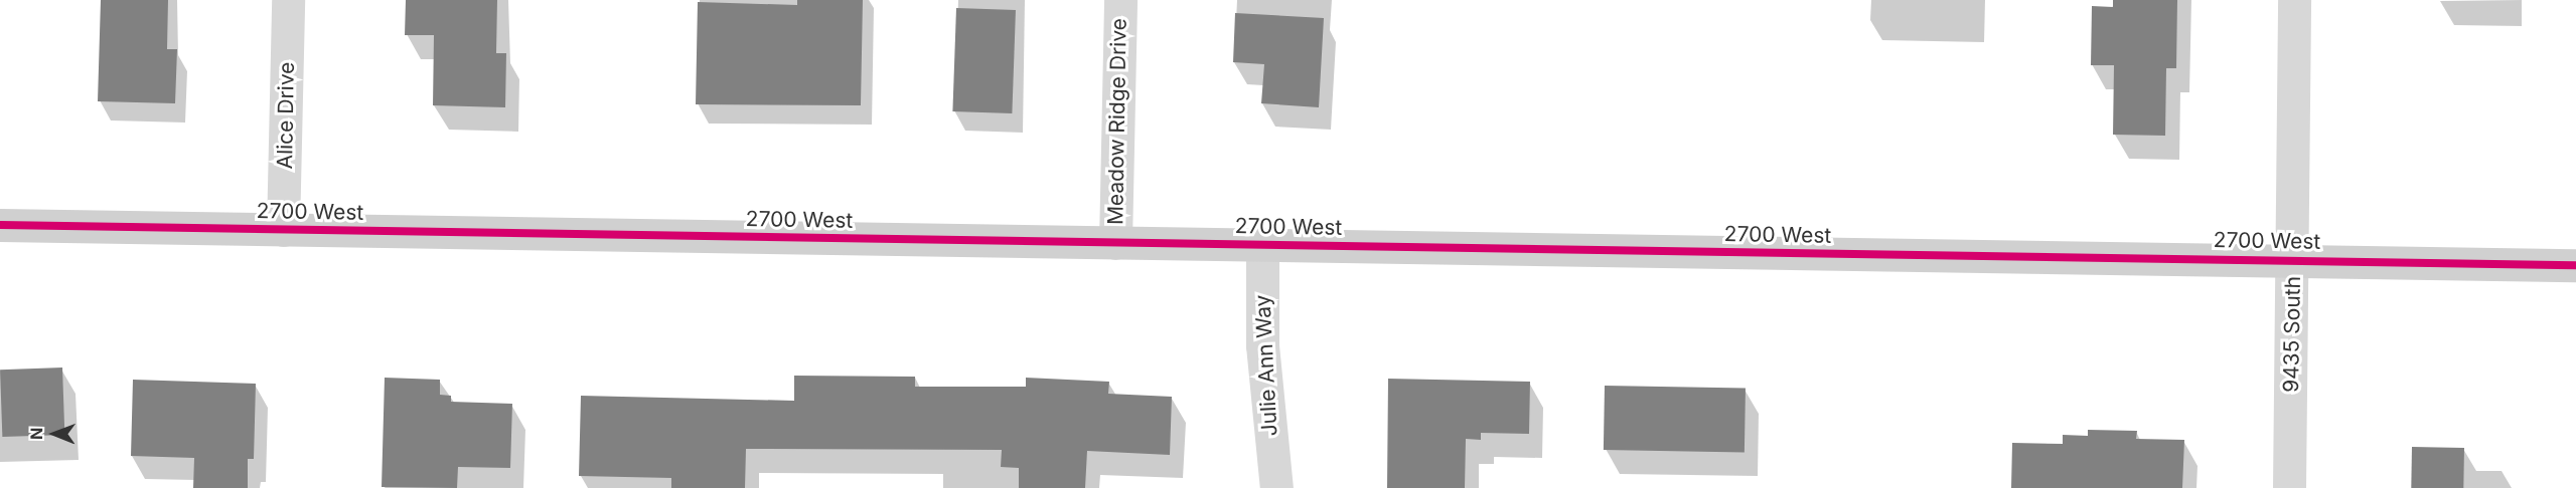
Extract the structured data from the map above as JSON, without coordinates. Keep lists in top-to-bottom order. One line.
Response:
{"streets":{"main road":["2700 West"],"street":["Alice Drive","Meadow Ridge Drive","9435 South","Julie Ann Way"]},"crossings":[["Alice Drive","2700 West"],["Meadow Ridge Drive","2700 West"],["2700 West","9435 South"],["2700 West","Julie Ann Way"]],"north":"left"}
